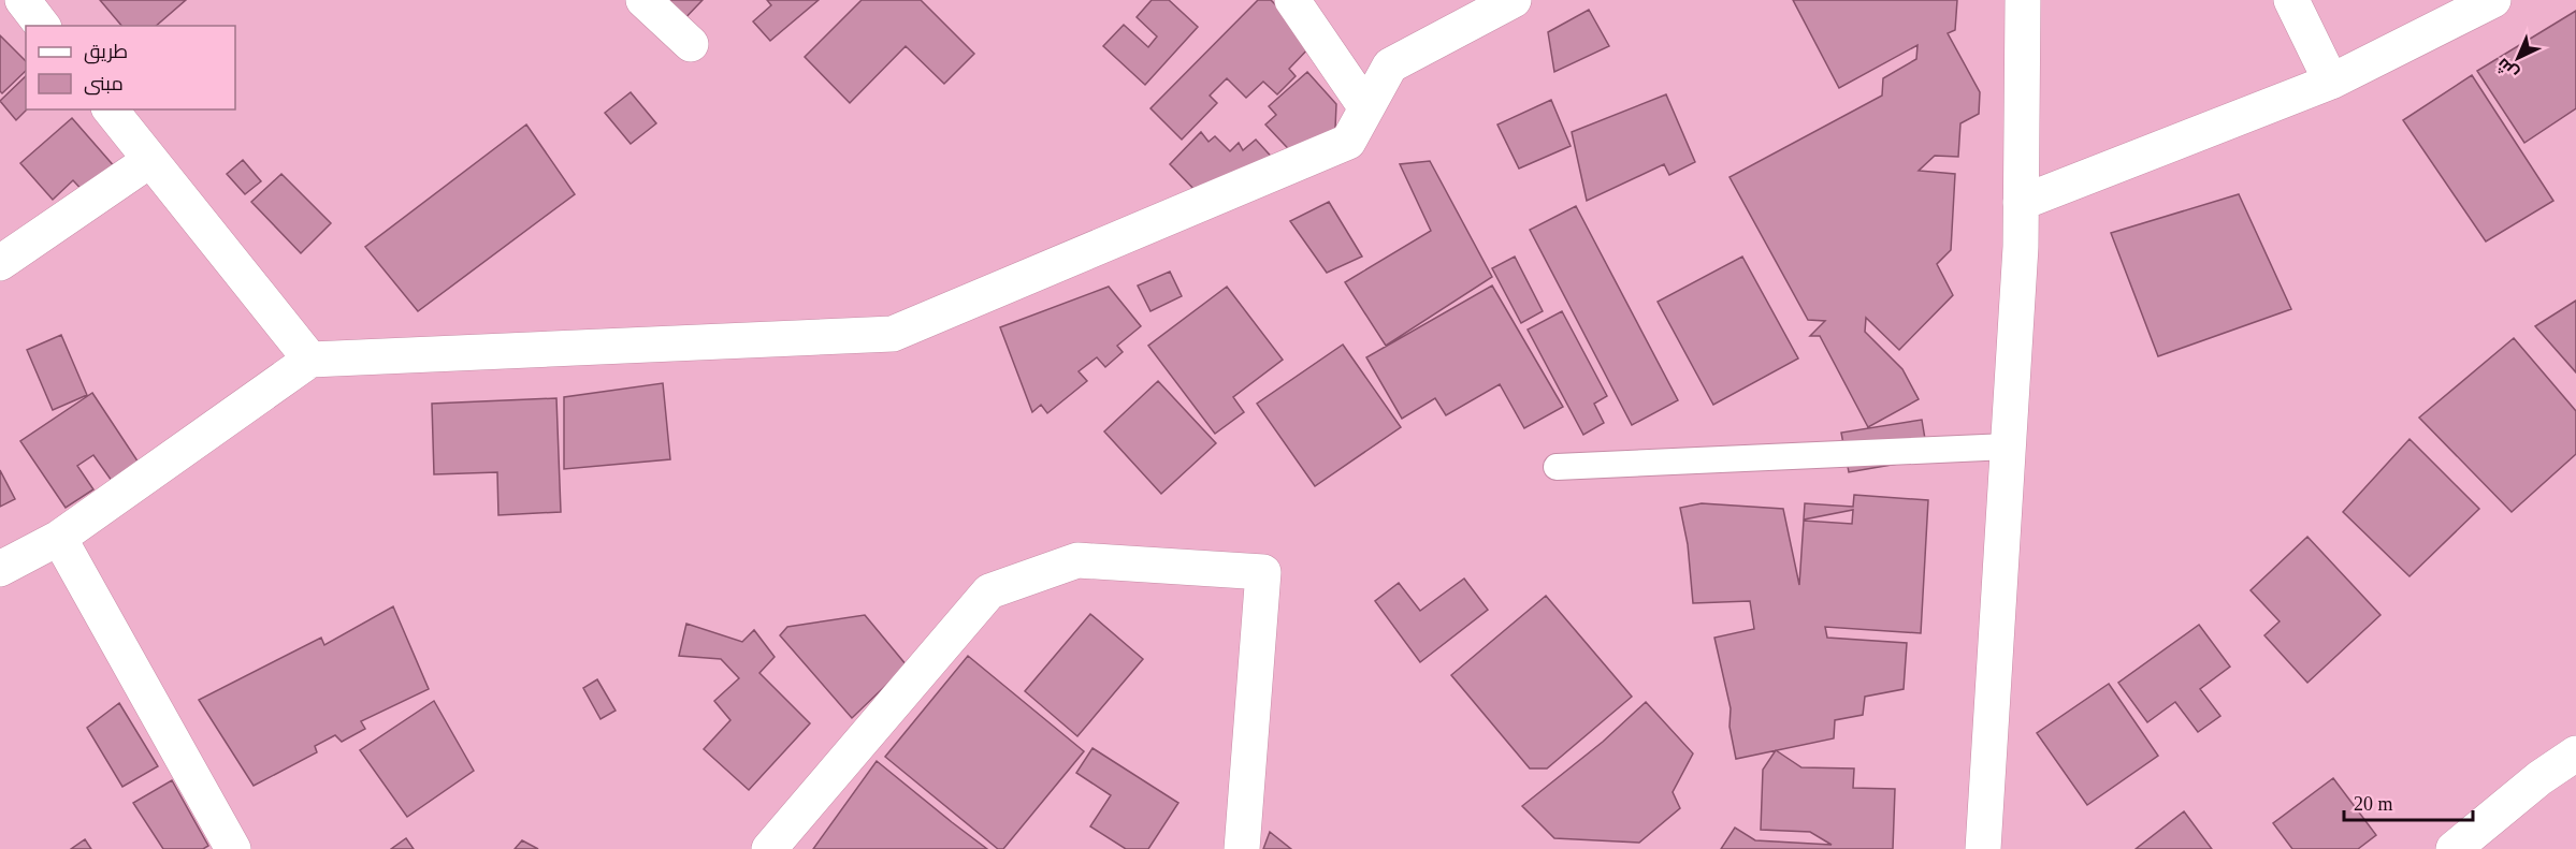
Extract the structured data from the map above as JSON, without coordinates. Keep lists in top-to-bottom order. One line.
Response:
{"legend":["طريق","مبنى"],"scale_bar":"20 m","north":"bottom left"}
